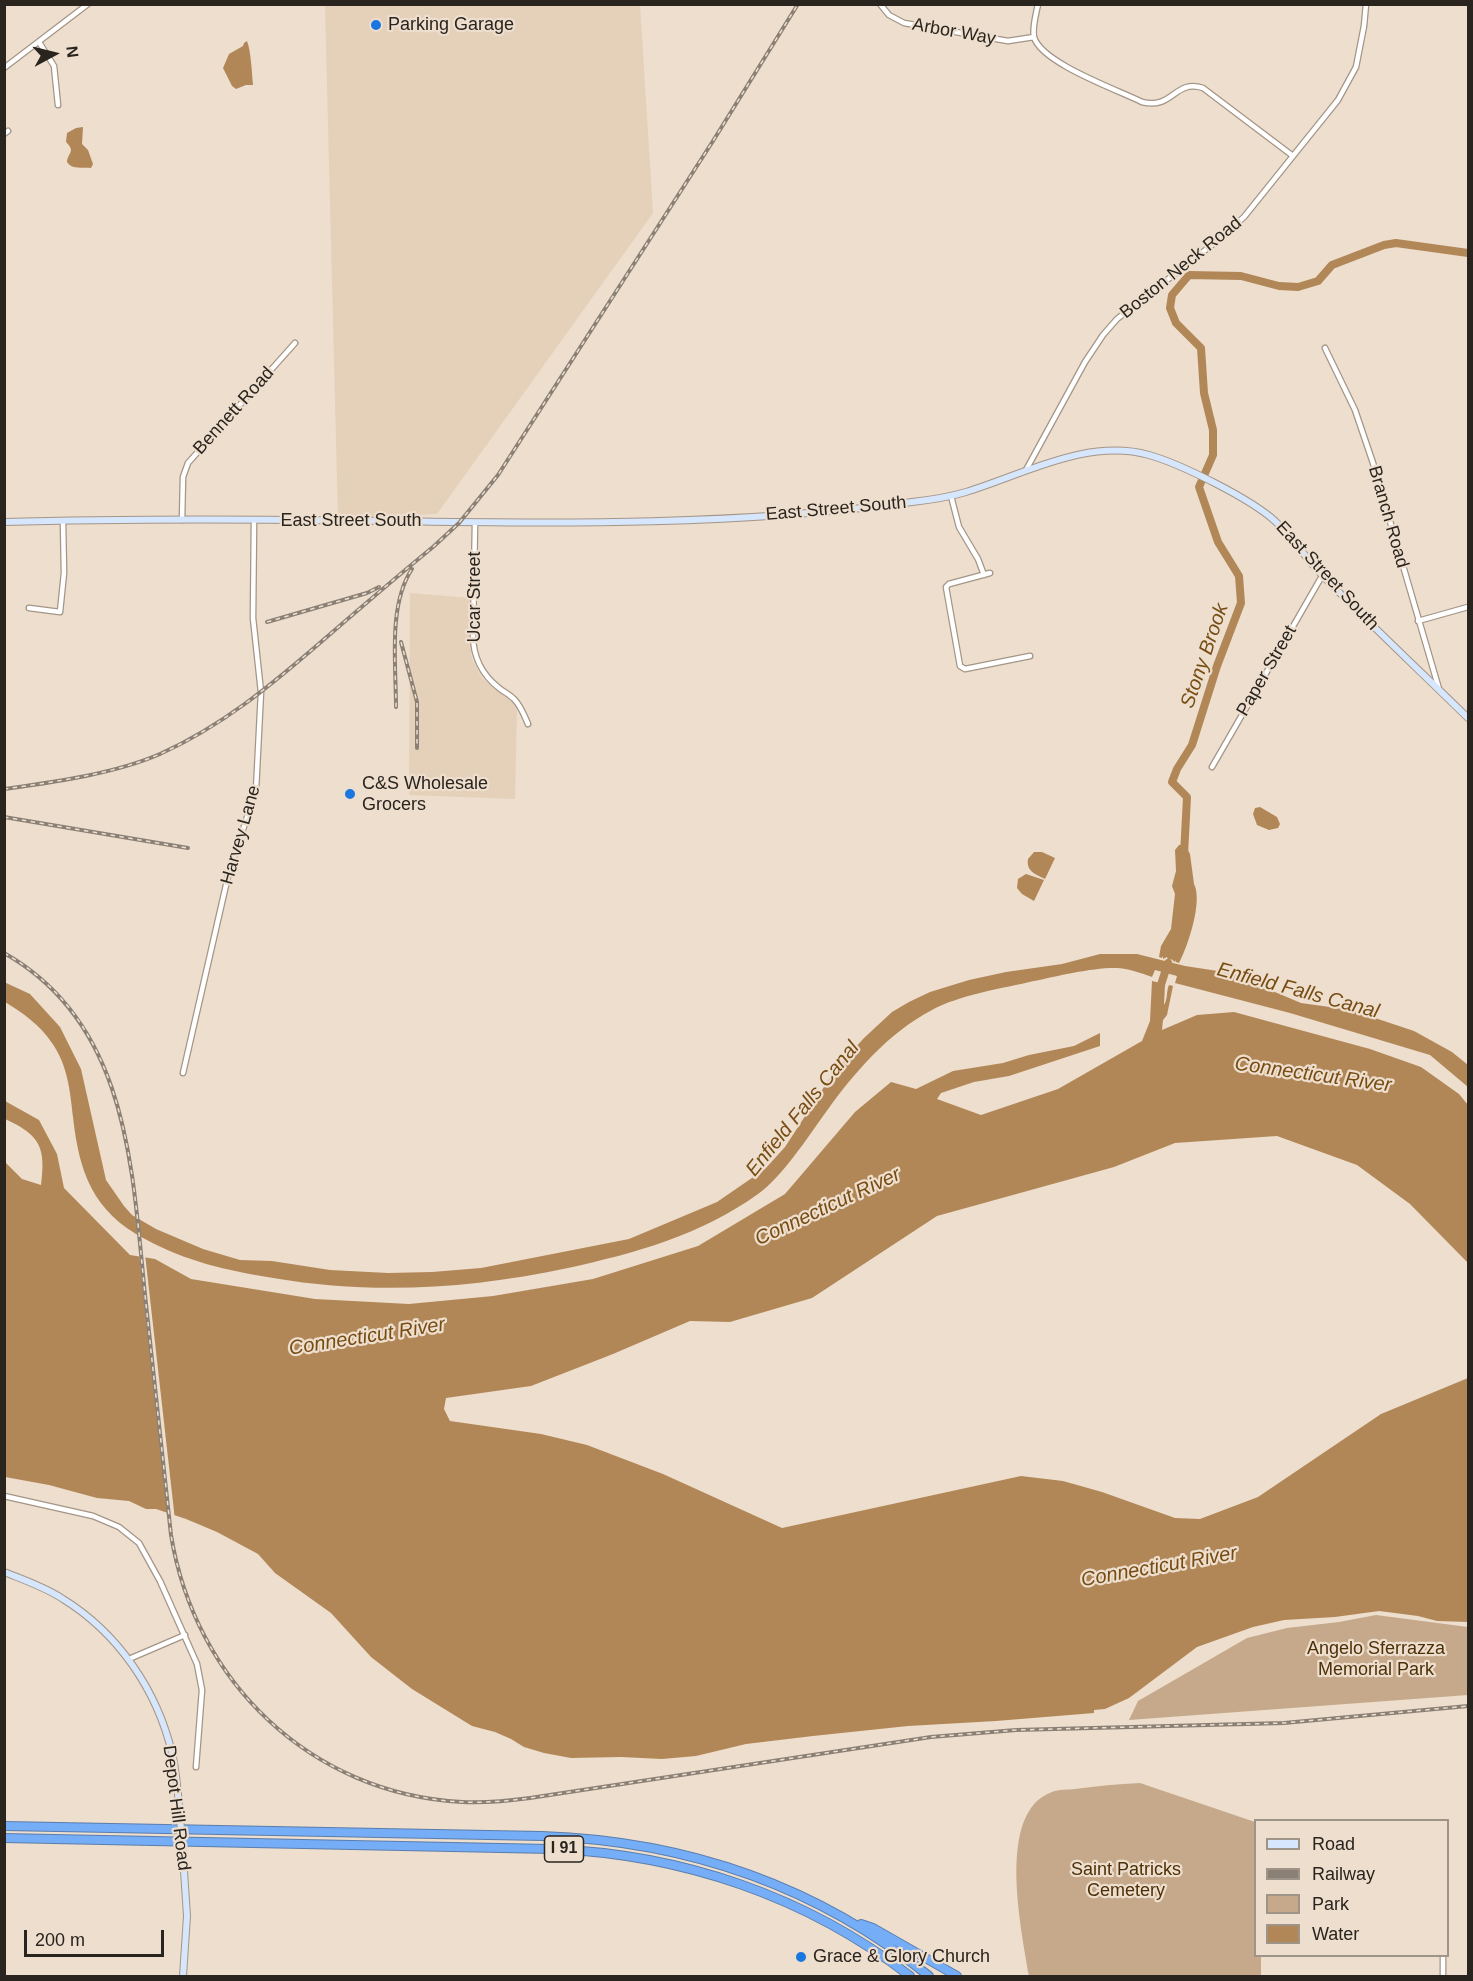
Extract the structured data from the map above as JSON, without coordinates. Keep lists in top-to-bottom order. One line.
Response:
{"streets":{"highway":["I 91"],"main road":["East Street South","Depot Hill Road"],"street":["Arbor Way","Boston Neck Road","Bennett Road","Branch Road","Ucar Street","Paper Street","Harvey Lane"]},"crossings":[["Boston Neck Road","East Street South"],["Bennett Road","East Street South"],["East Street South","Branch Road"],["East Street South","Ucar Street"],["East Street South","Paper Street"],["East Street South","Harvey Lane"]],"water":["Stony Brook","Enfield Falls Canal","Connecticut River"],"parks":["Angelo Sferrazza Memorial Park","Saint Patricks Cemetery"],"places":["Parking Garage","C&S Wholesale Grocers","Grace & Glory Church"],"legend":["Road","Railway","Park","Water"],"scale_bar":"200 m","north":"right"}
